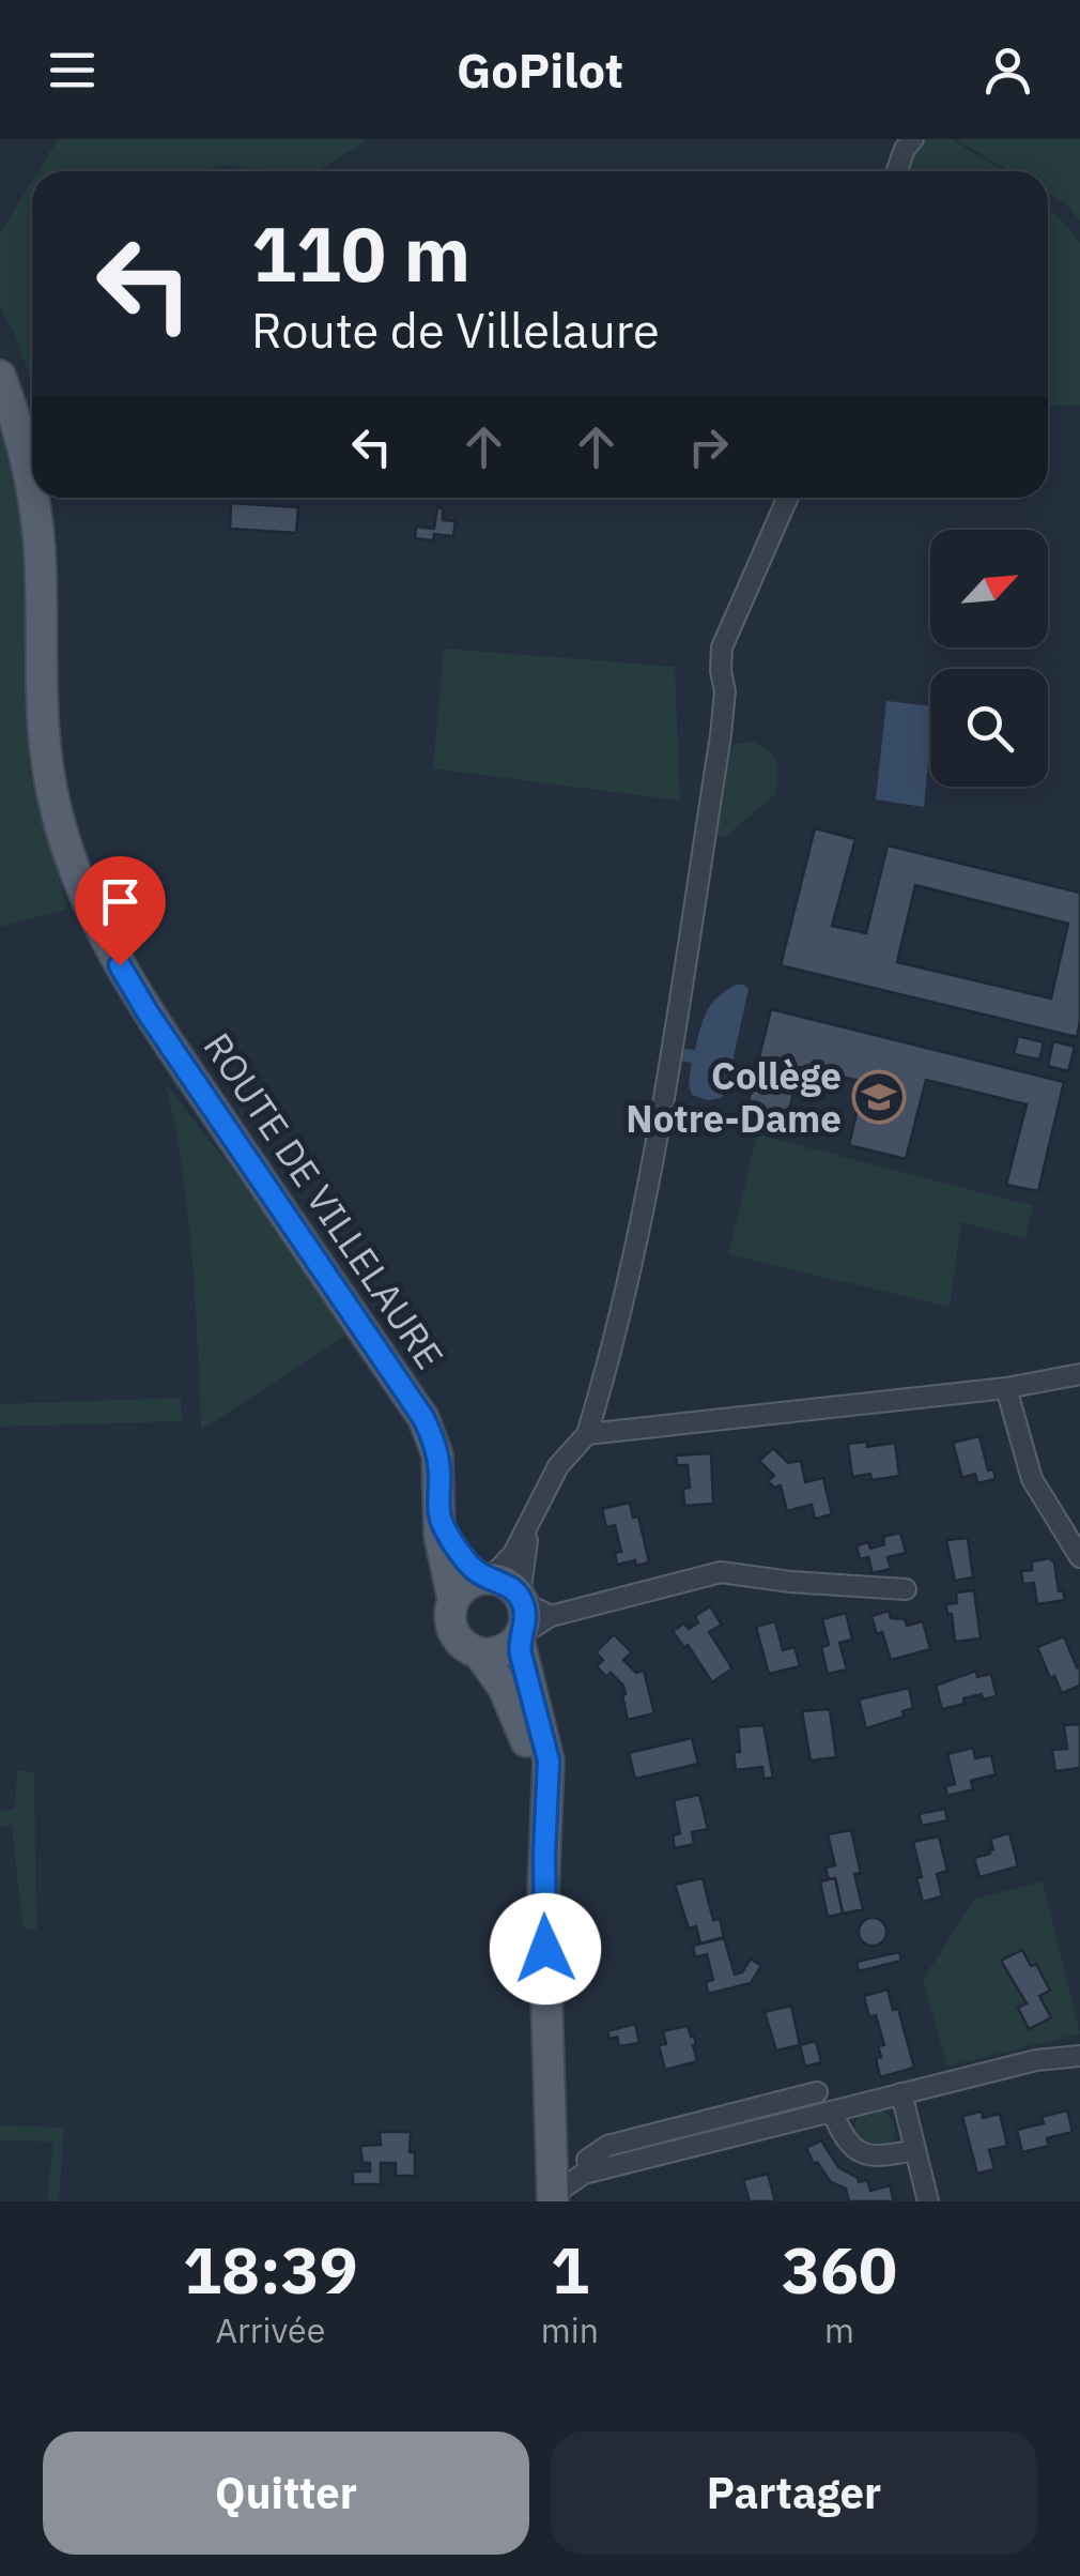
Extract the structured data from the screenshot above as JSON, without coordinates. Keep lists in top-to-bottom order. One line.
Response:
{"streets":{"main road":["ROUTE DE VILLELAURE"]},"places":{"school or university":["Collège Notre-Dame"]},"north":"top right","page":{"header":"GoPilot","turn":["110 m","Route de Villelaure"],"eta":["18:39","Arrivée","1","min","360","m"],"buttons":["Quitter","Partager"]}}
